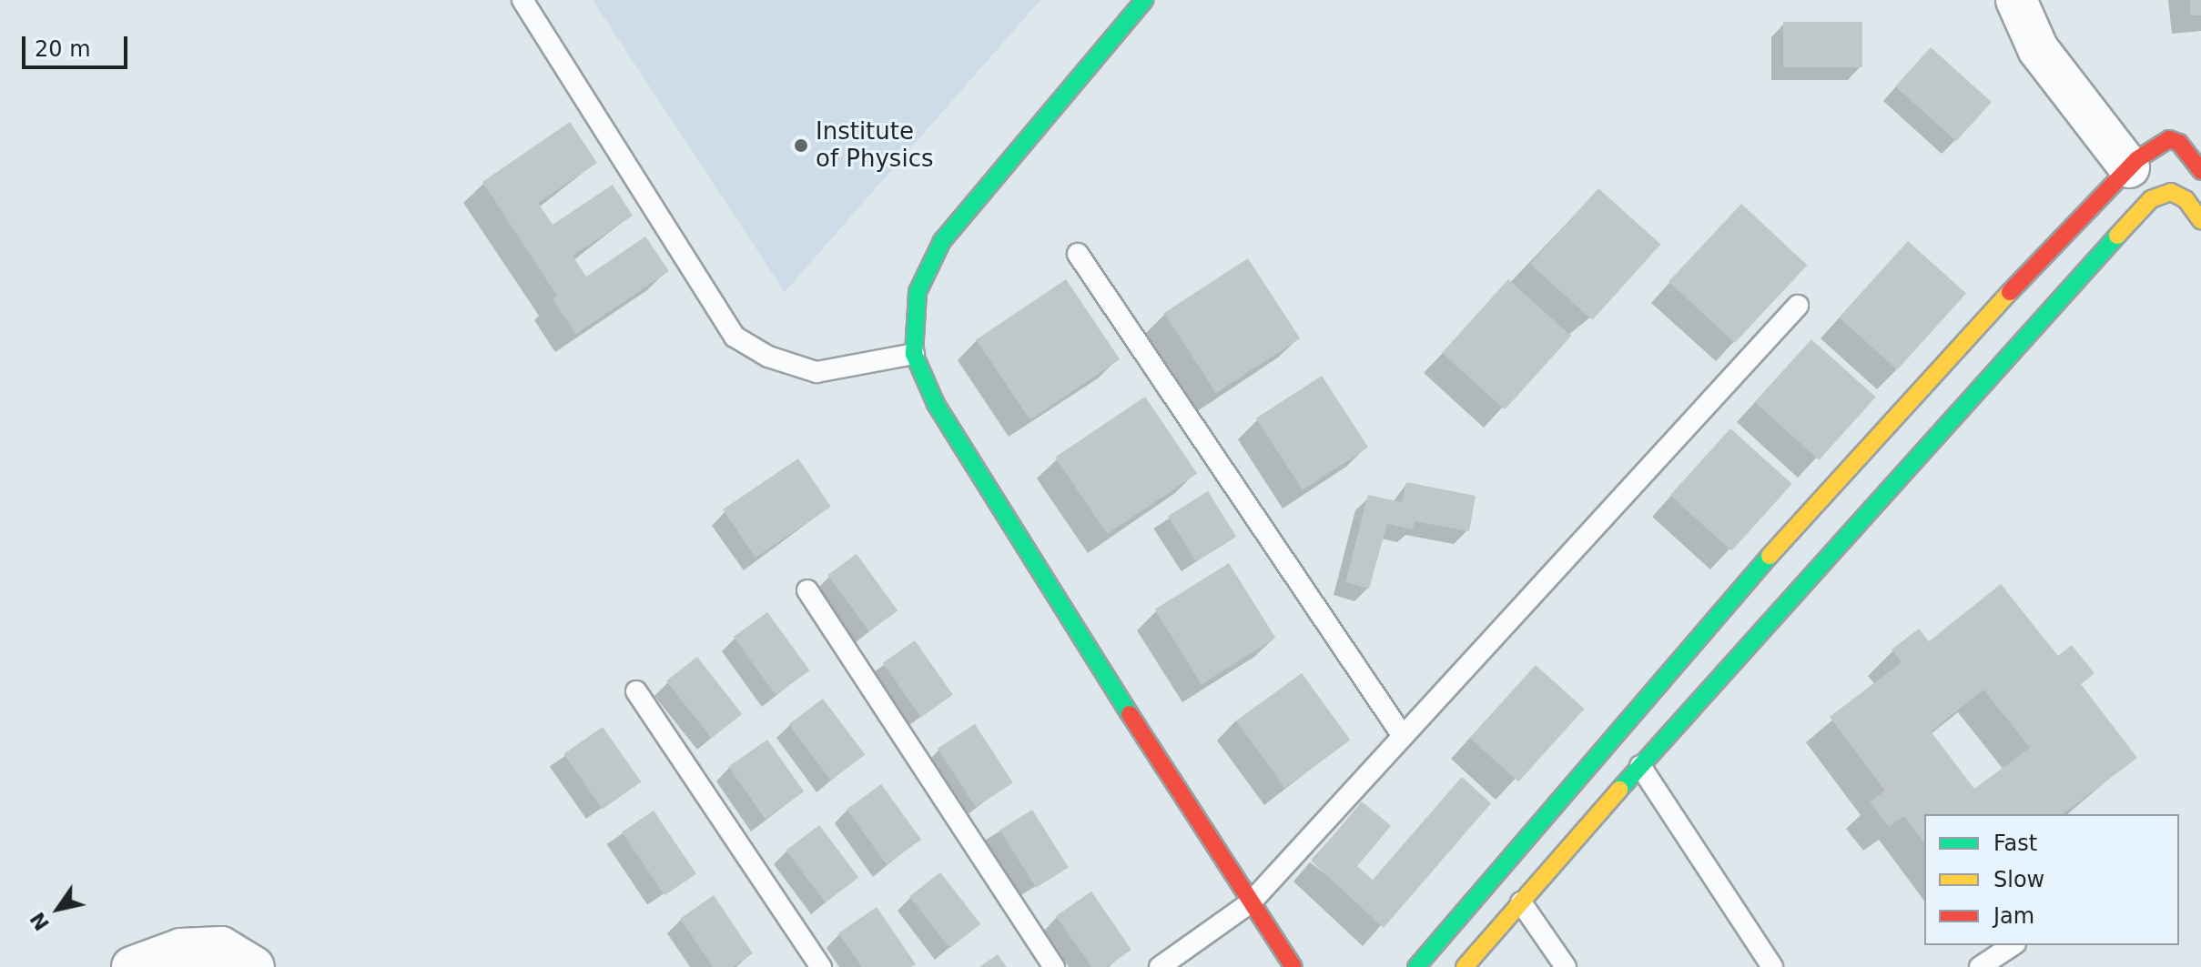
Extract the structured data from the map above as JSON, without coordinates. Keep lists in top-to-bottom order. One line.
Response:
{"places":["Institute of Physics"],"legend":["Fast","Slow","Jam"],"scale_bar":"20 m","north":"bottom left"}
